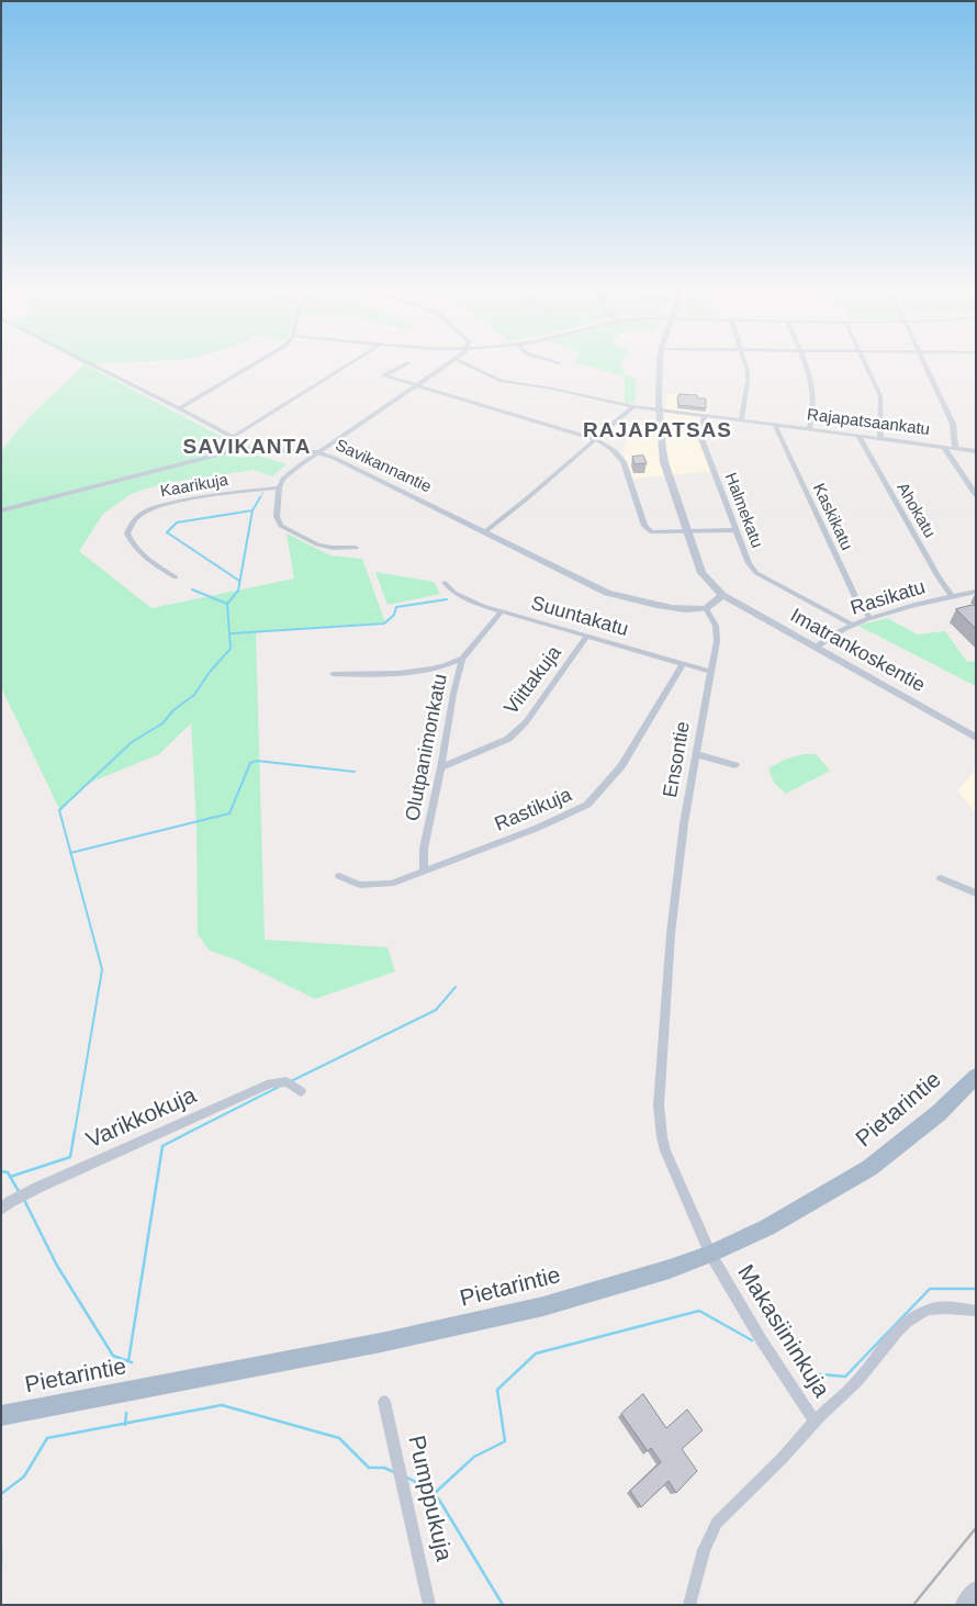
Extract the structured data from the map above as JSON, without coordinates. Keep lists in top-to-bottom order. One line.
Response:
{"streets":{"main road":["Pietarintie"],"street":["Rajapatsaankatu","Savikannantie","Kaarikuja","Halmekatu","Ahokatu","Kaskikatu","Rasikatu","Suuntakatu","Imatrankoskentie","Viittakuja","Olutpanimonkatu","Ensontie","Rastikuja","Varikkokuja","Makasiininkuja","Pumppukuja"]},"crossings":[["Rajapatsaankatu","Halmekatu"],["Rajapatsaankatu","Ahokatu"],["Rajapatsaankatu","Kaskikatu"],["Savikannantie","Ensontie"],["Halmekatu","Rasikatu"],["Ahokatu","Rasikatu"],["Kaskikatu","Rasikatu"],["Rasikatu","Imatrankoskentie"],["Suuntakatu","Viittakuja"],["Suuntakatu","Olutpanimonkatu"],["Suuntakatu","Ensontie"],["Suuntakatu","Rastikuja"],["Viittakuja","Olutpanimonkatu"],["Olutpanimonkatu","Rastikuja"],["Ensontie","Pietarintie"],["Ensontie","Makasiininkuja"],["Pietarintie","Makasiininkuja"]],"districts":["RAJAPATSAS","SAVIKANTA"]}
